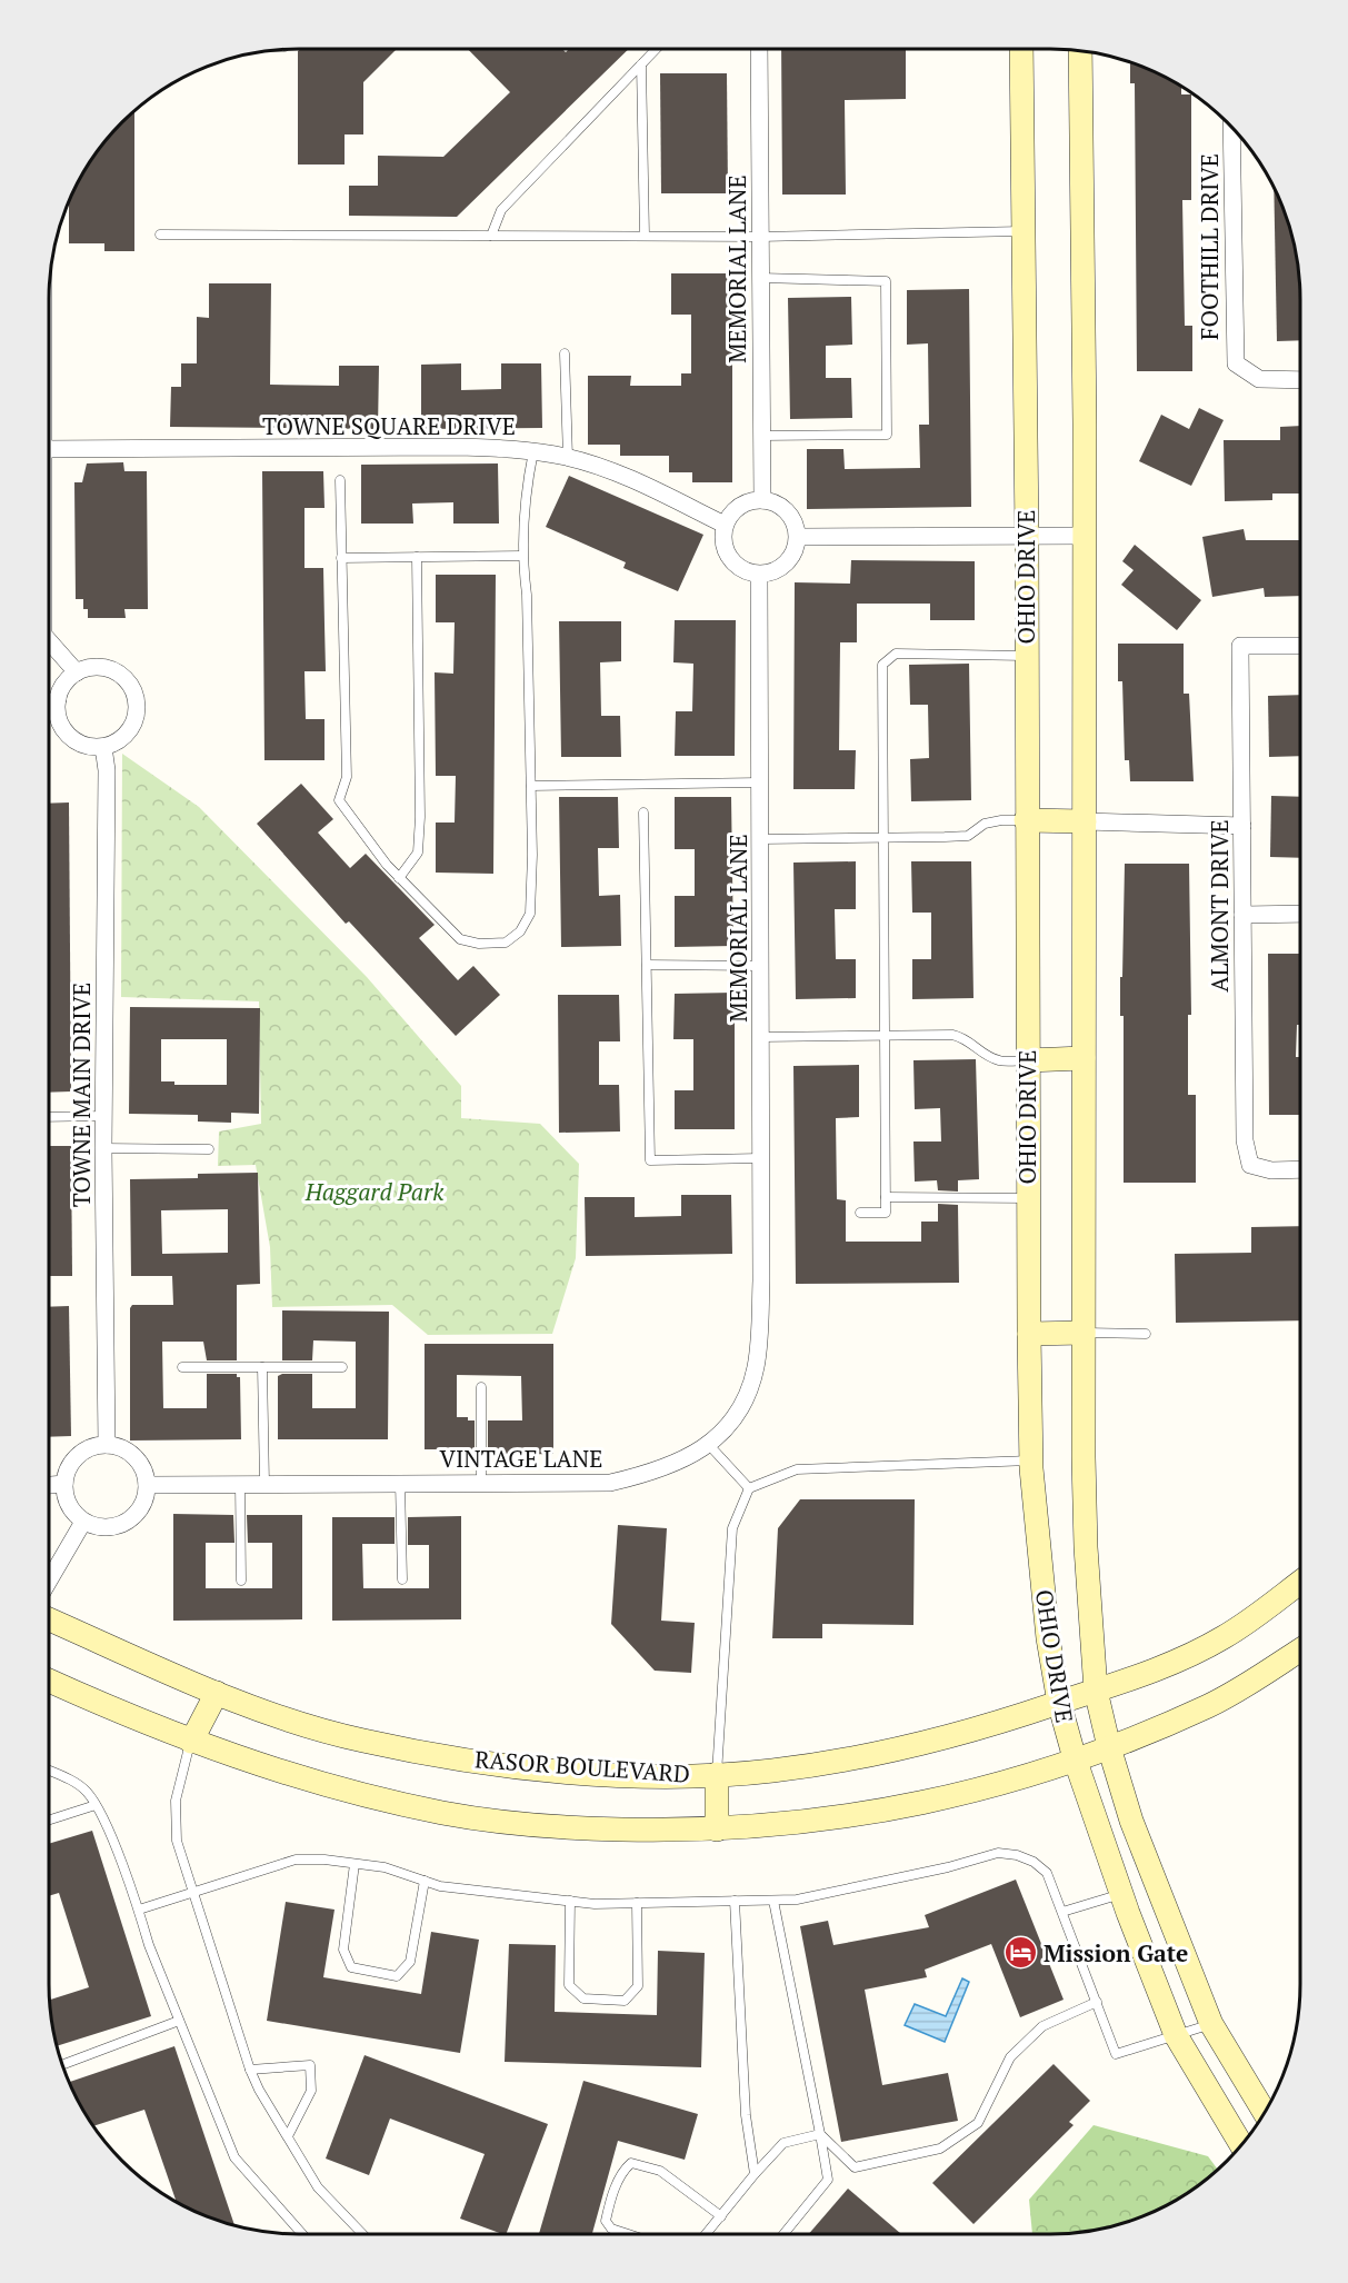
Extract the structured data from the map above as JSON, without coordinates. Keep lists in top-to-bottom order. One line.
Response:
{"streets":{"main road":["OHIO DRIVE","RASOR BOULEVARD"],"street":["FOOTHILL DRIVE","MEMORIAL LANE","TOWNE SQUARE DRIVE","ALMONT DRIVE","TOWNE MAIN DRIVE","VINTAGE LANE"]},"crossings":[["MEMORIAL LANE","TOWNE SQUARE DRIVE"],["MEMORIAL LANE","VINTAGE LANE"],["OHIO DRIVE","RASOR BOULEVARD"],["TOWNE MAIN DRIVE","VINTAGE LANE"]],"parks":["Haggard Park"],"places":{"hotel":["Mission Gate"]}}
